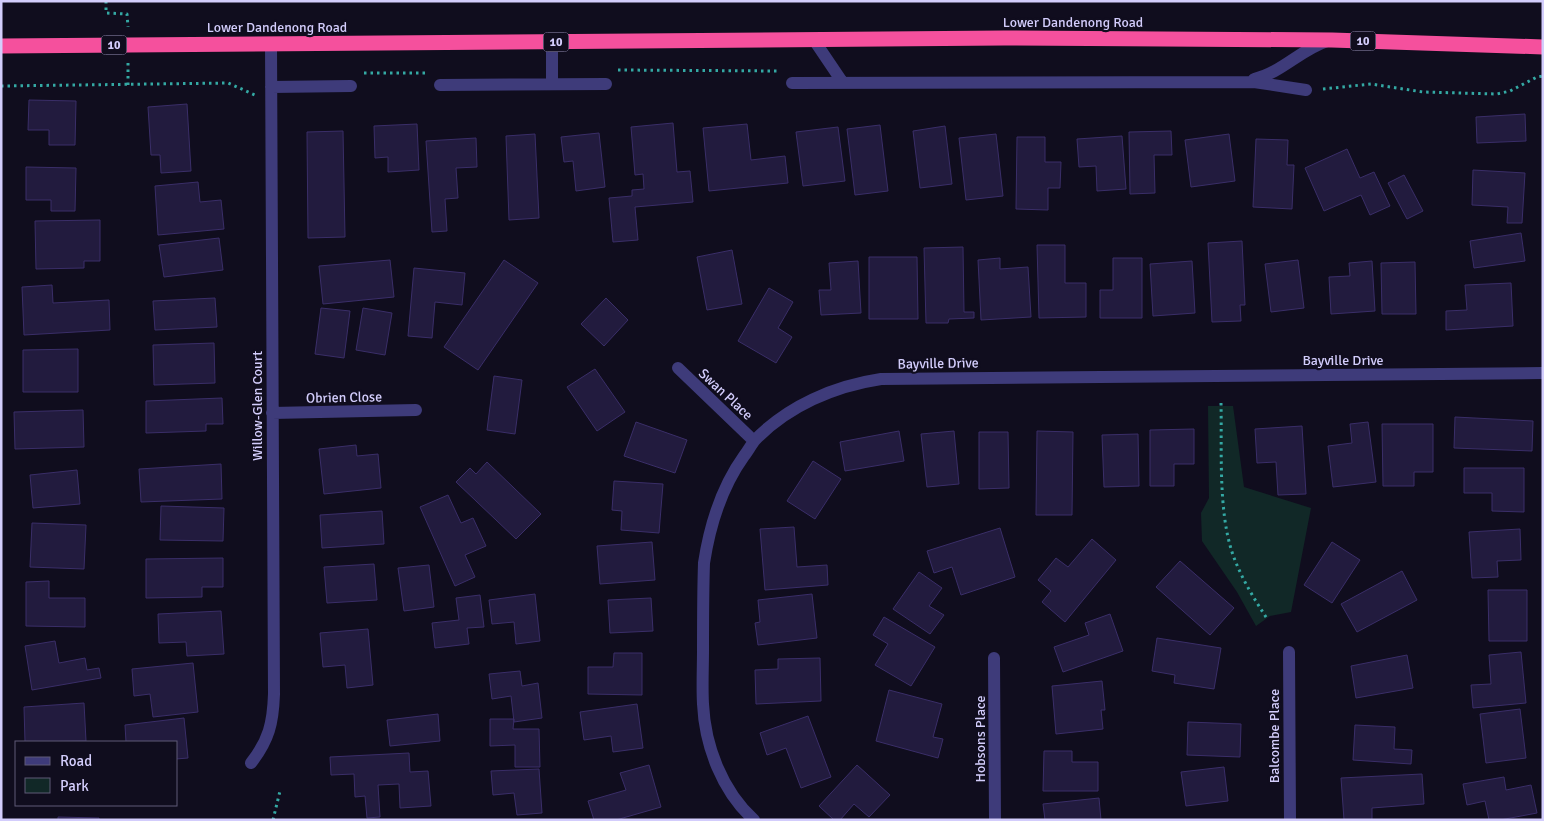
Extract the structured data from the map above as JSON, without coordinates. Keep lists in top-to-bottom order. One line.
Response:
{"streets":{"highway":["Lower Dandenong Road","10"],"street":["Bayville Drive","Swan Place","Obrien Close","Willow-Glen Court","Balcombe Place","Hobsons Place"]},"crossings":[["Lower Dandenong Road","Willow-Glen Court"],["Bayville Drive","Swan Place"],["Obrien Close","Willow-Glen Court"]],"legend":["Road","Park"]}
